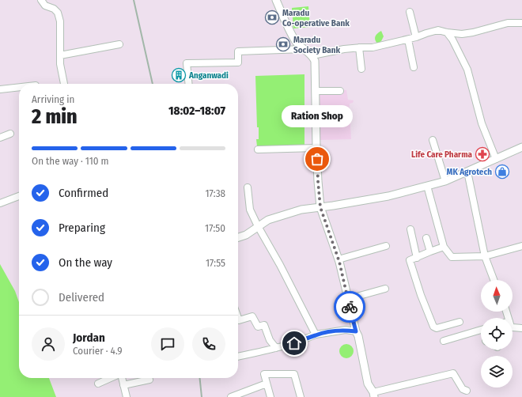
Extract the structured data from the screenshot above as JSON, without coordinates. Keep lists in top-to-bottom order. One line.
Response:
{"places":{"bank":["Maradu Co-operative Bank","Maradu Society Bank"],"building":["Anganwadi"],"pharmacy":["Life Care Pharma"],"other":["Ration Shop"],"shop":["MK Agrotech"]},"north":"top","page":{"heading":["2 min","Arriving in","18:02–18:07"],"panel":["Jordan","Courier · 4.9"],"bubble":"Ration Shop","bar":"On the way · 110 m","list":[["Confirmed","17:38"],["Preparing","17:50"],["On the way","17:55"],"Delivered"]}}
